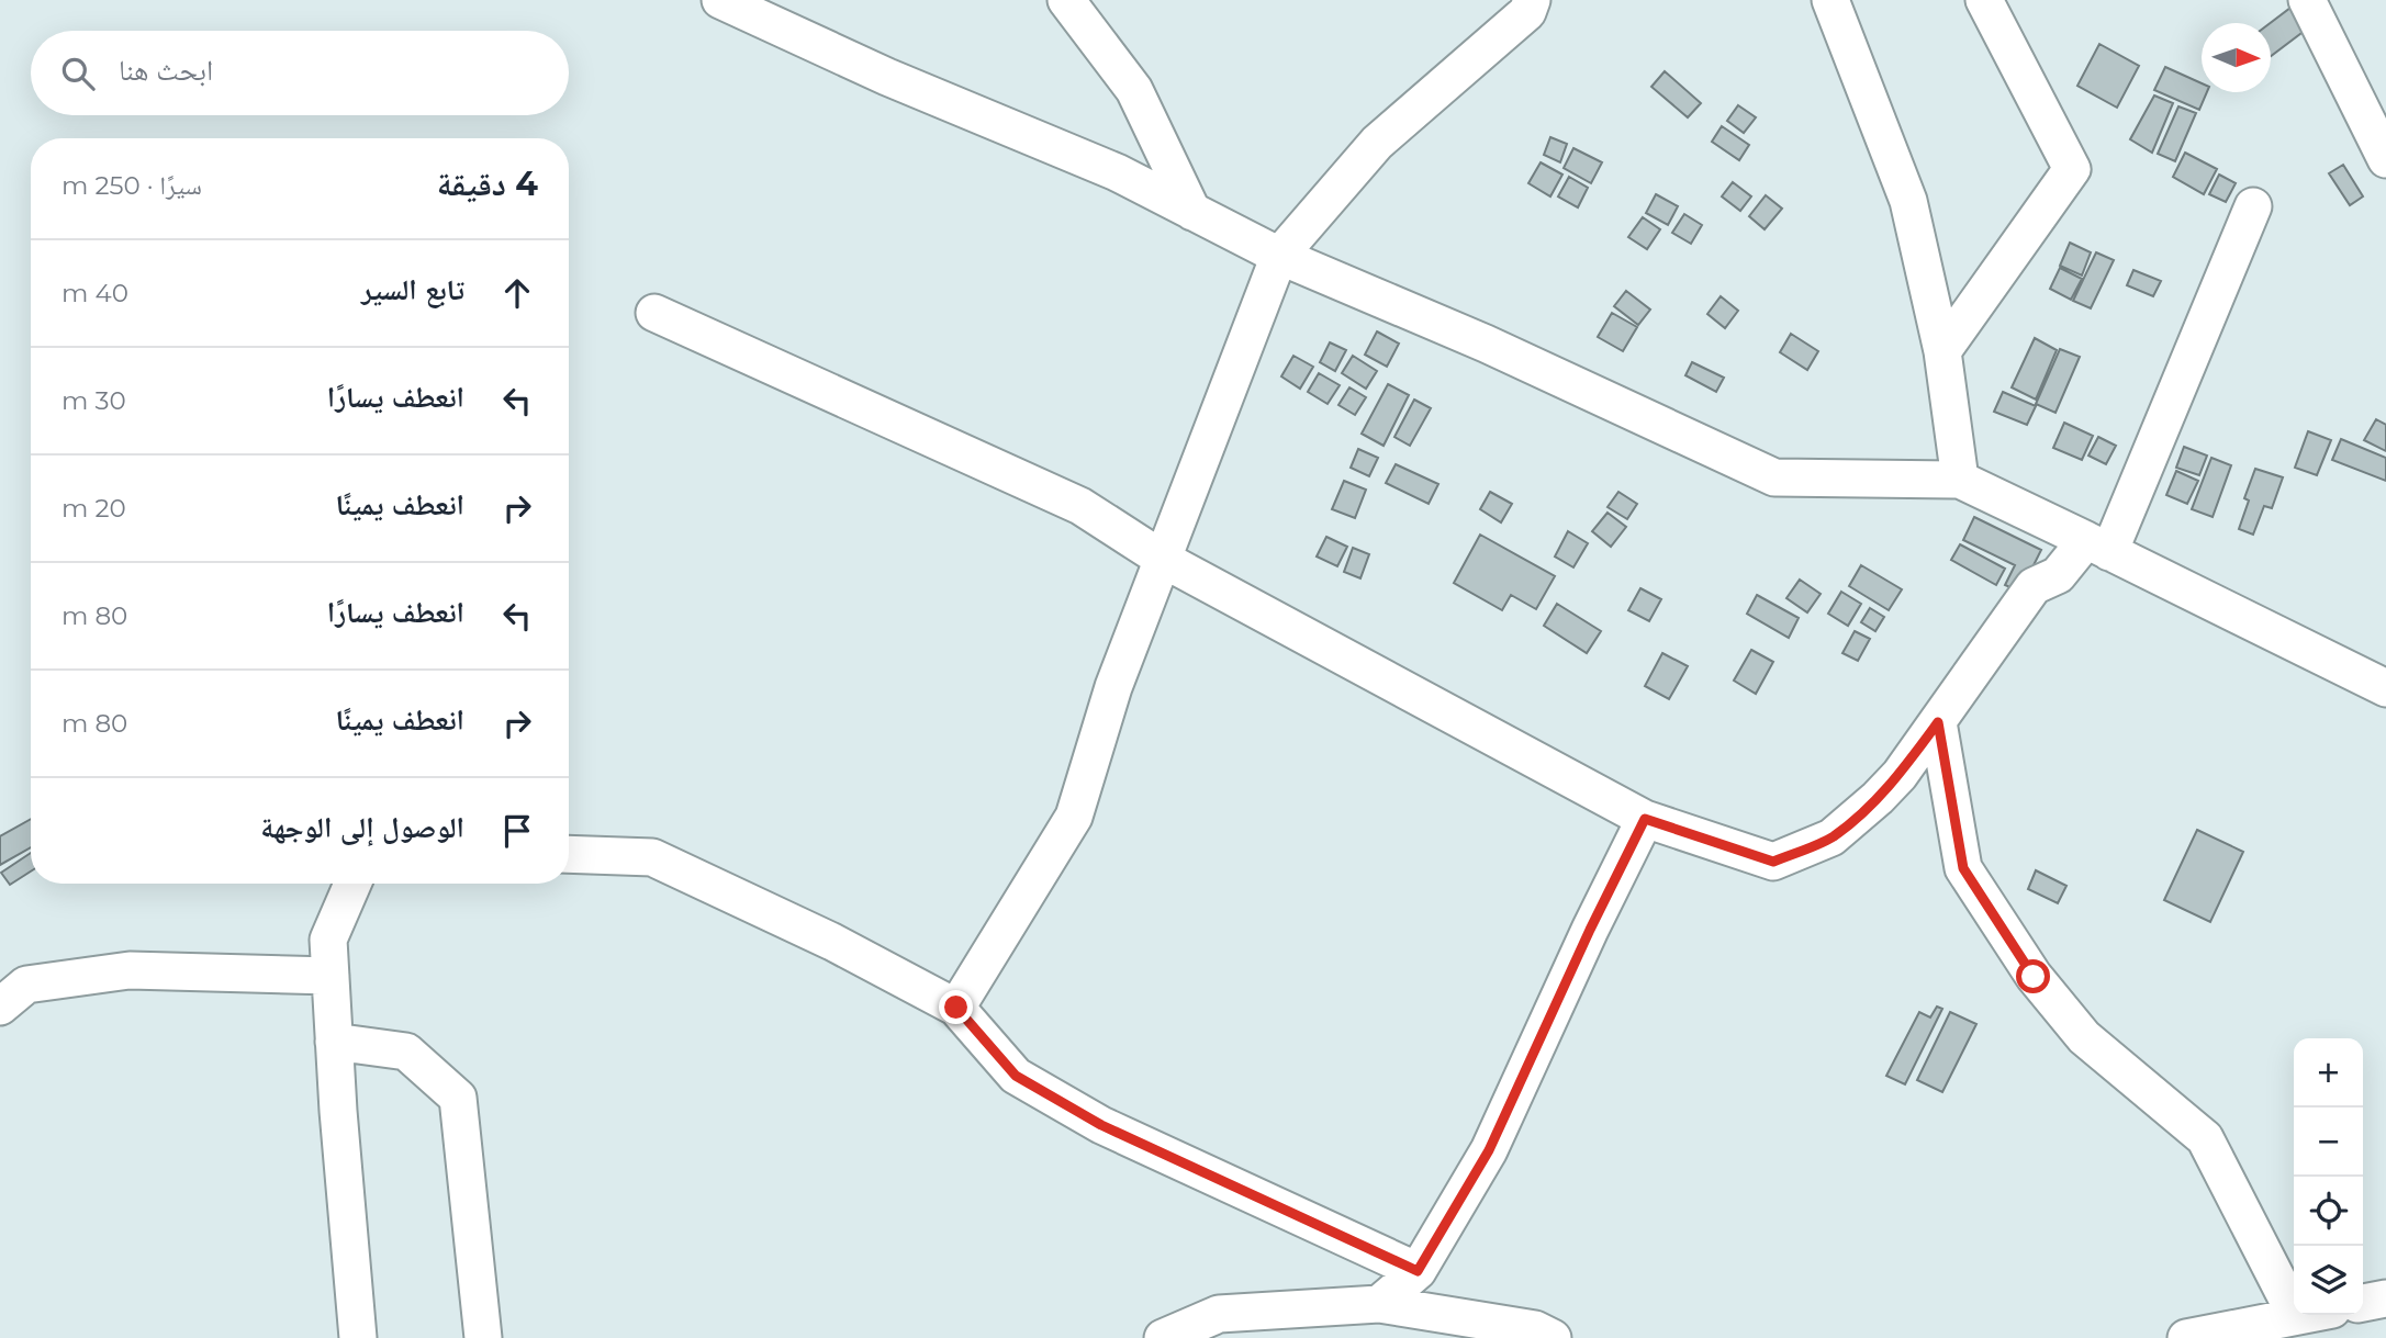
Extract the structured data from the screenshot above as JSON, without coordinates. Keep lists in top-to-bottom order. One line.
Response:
{"north":"right","page":{"search":"ابحث هنا","heading":["4 دقيقة","سيرًا · 250 m"],"list":[["تابع السير","40 m"],["انعطف يسارًا","30 m"],["انعطف يمينًا","20 m"],["انعطف يسارًا","80 m"],["انعطف يمينًا","80 m"],"الوصول إلى الوجهة"],"map_buttons":["+","−"]}}
